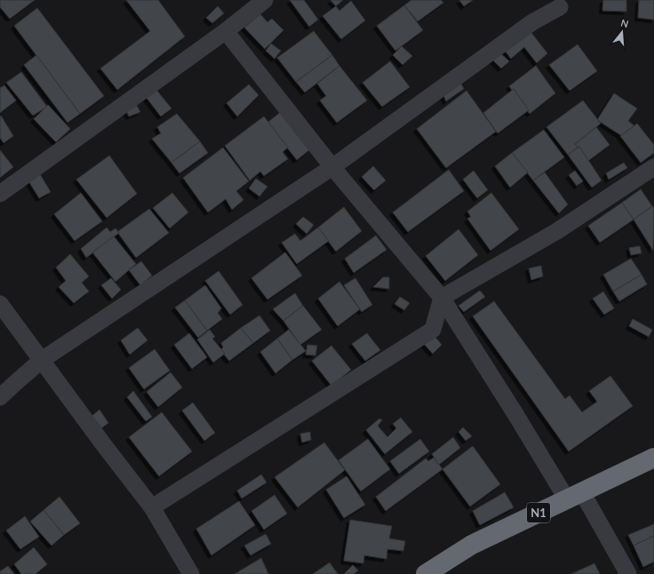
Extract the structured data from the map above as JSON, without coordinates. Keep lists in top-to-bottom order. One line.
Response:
{"streets":{"highway":["N1"]},"north":"top"}
